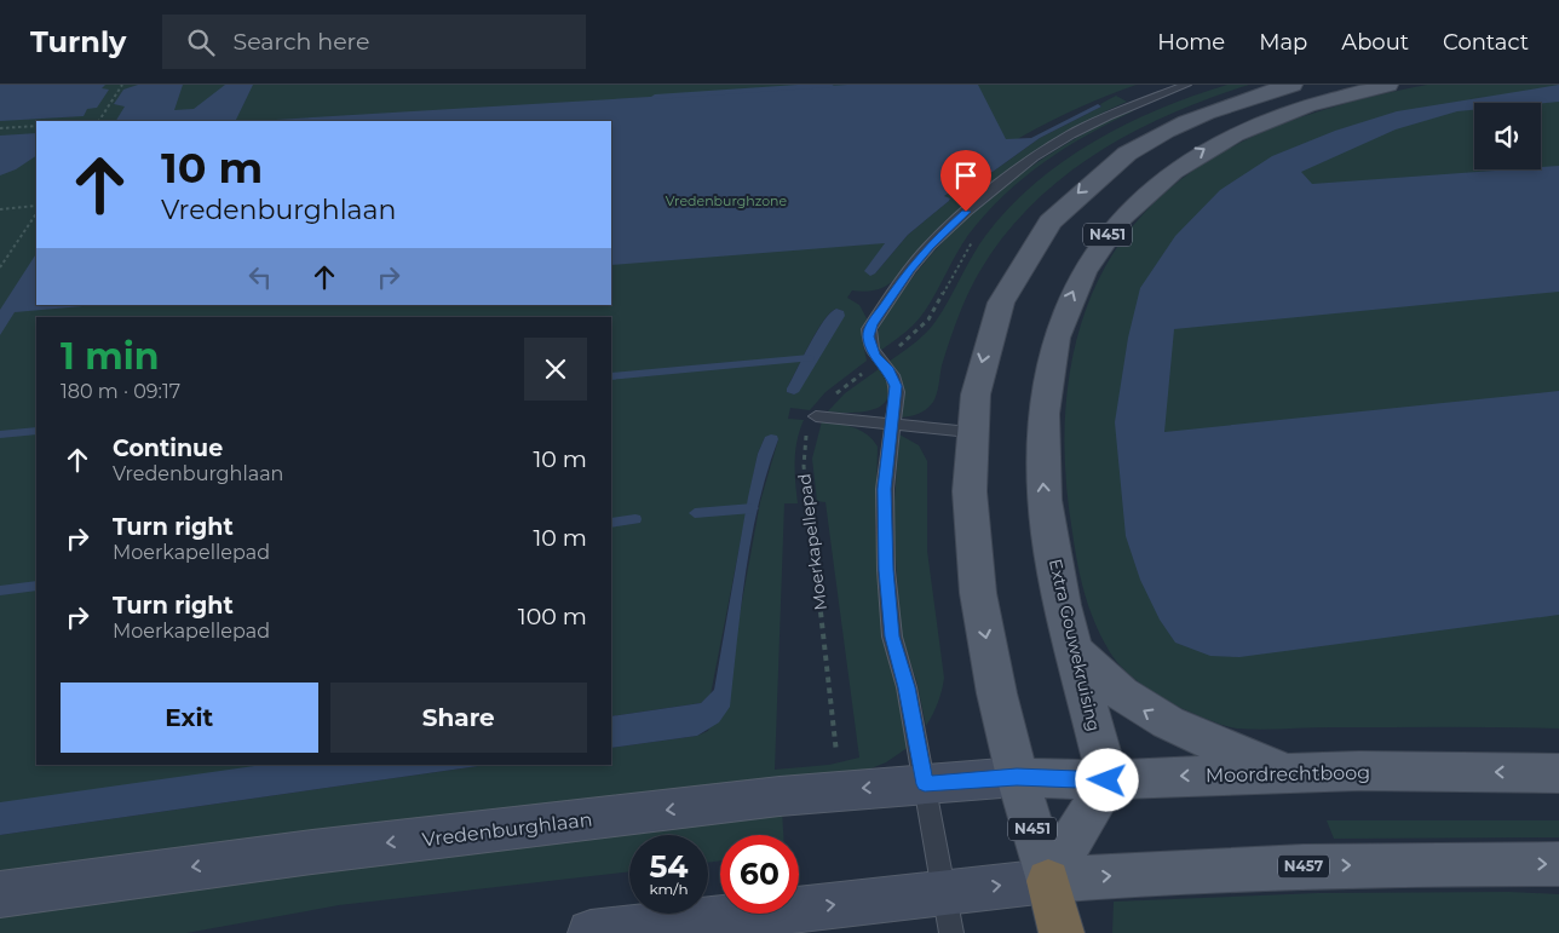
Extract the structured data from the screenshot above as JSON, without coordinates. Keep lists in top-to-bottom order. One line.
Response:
{"streets":{"main road":["N451","Extra Gouwekruising","Moordrechtboog","Vredenburghlaan","N457"],"path":["Moerkapellepad"]},"crossings":[["N451","Extra Gouwekruising"],["N451","Moordrechtboog"],["N451","Vredenburghlaan"],["N451","N457"],["Extra Gouwekruising","Moordrechtboog"],["Moordrechtboog","Vredenburghlaan"]],"parks":["Vredenburghzone"],"page":{"header":"Turnly","search":"Search here","nav":["Home","Map","About","Contact"],"turn":["10 m","Vredenburghlaan"],"heading":["1 min","180 m · 09:17"],"list":[{"name":"Continue","note":"Vredenburghlaan","value":"10 m"},{"name":"Turn right","note":"Moerkapellepad","value":"10 m"},{"name":"Turn right","note":"Moerkapellepad","value":"100 m"}],"buttons":["Exit","Share"],"speed":"54 km/h","limit":"60"}}
